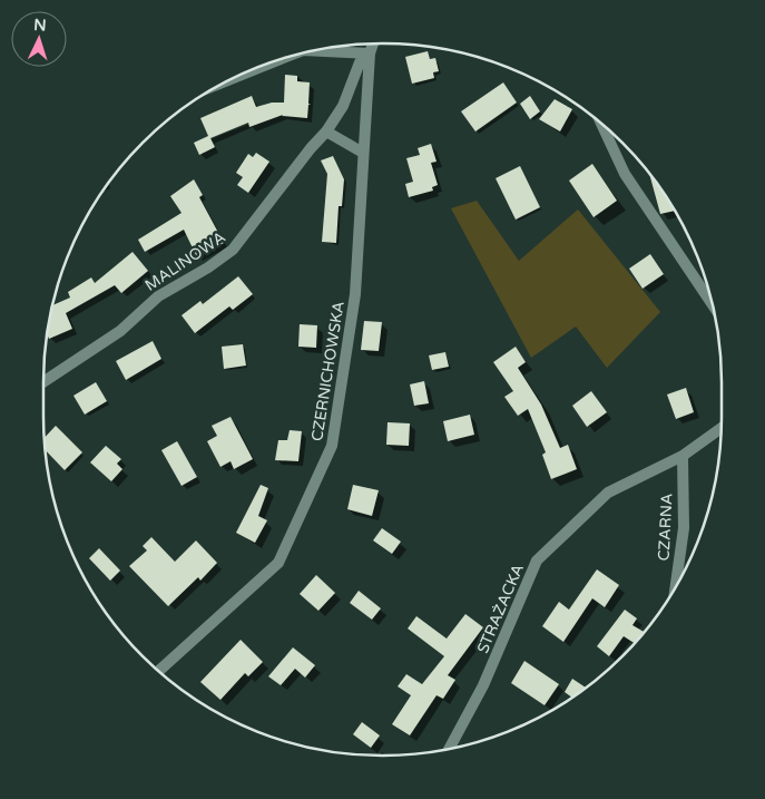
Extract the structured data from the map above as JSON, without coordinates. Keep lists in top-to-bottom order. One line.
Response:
{"streets":{"street":["MALINOWA","CZERNICHOWSKA","CZARNA","STRAŻACKA"]},"crossings":[["MALINOWA","CZERNICHOWSKA"],["CZARNA","STRAŻACKA"]],"north":"top"}
